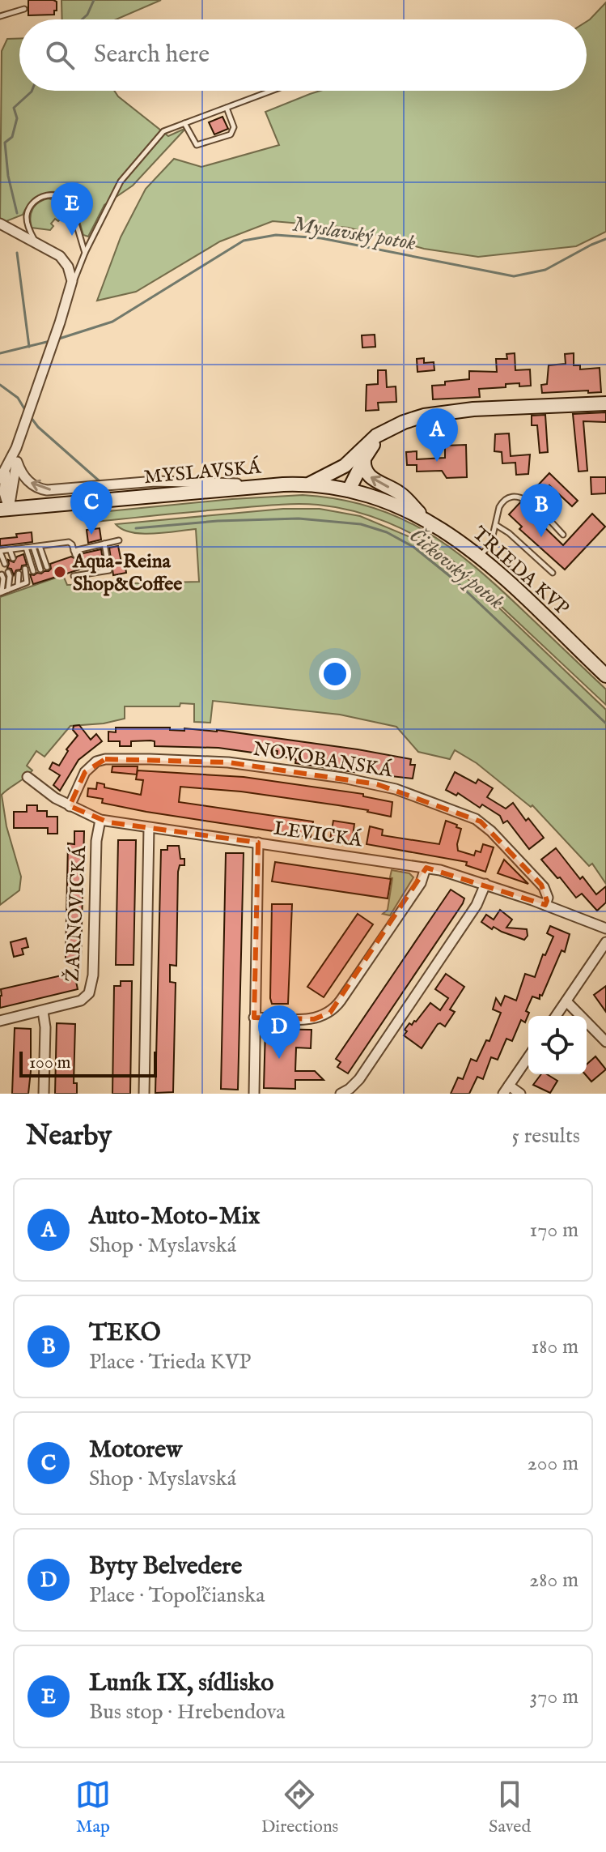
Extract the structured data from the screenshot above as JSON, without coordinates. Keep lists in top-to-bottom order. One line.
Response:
{"streets":{"street":["MYSLAVSKÁ","TRIEDA KVP","NOVOBANSKÁ","LEVICKÁ","ŽARNOVICKÁ"]},"crossings":[["MYSLAVSKÁ","TRIEDA KVP"],["NOVOBANSKÁ","LEVICKÁ"],["LEVICKÁ","ŽARNOVICKÁ"]],"water":["Myslavský potok","Čičkovský potok"],"places":["Aqua-Reina Shop&Coffee"],"scale_bar":"100 m","page":{"search":"Search here","pins":["E","A","C","B","D"],"scale":"100 m","heading":["Nearby","5 results"],"list":[{"mark":"A","name":"Auto-Moto-Mix","note":"Shop · Myslavská","value":"170 m"},{"mark":"B","name":"TEKO","note":"Place · Trieda KVP","value":"180 m"},{"mark":"C","name":"Motorew","note":"Shop · Myslavská","value":"200 m"},{"mark":"D","name":"Byty Belvedere","note":"Place · Topoľčianska","value":"280 m"},{"mark":"E","name":"Luník IX, sídlisko","note":"Bus stop · Hrebendova","value":"370 m"}],"nav":["Map","Directions","Saved"]}}
